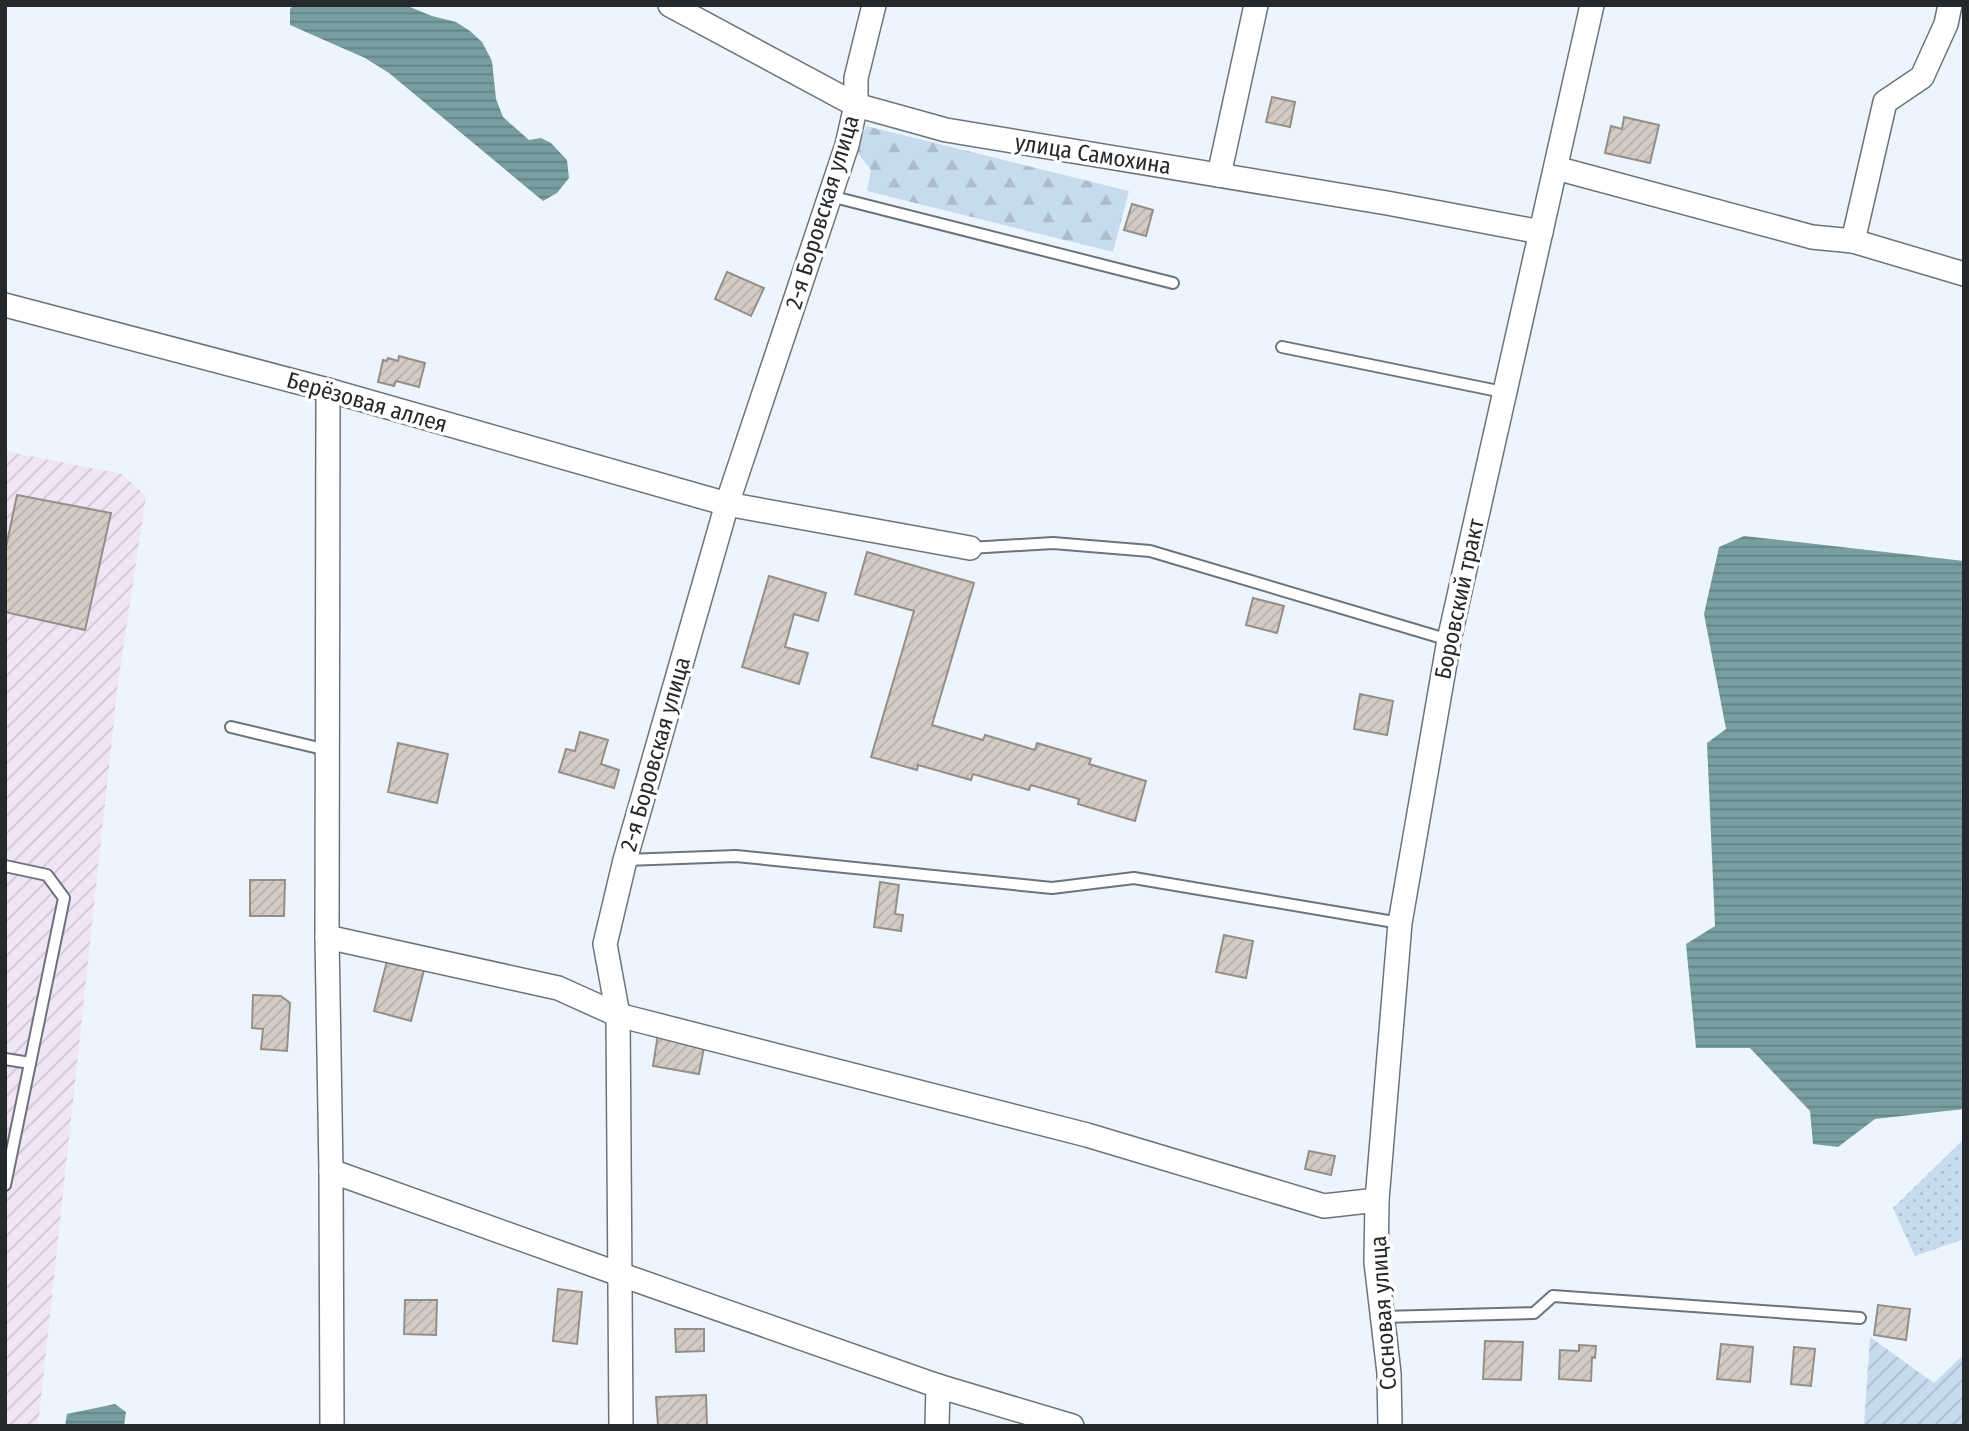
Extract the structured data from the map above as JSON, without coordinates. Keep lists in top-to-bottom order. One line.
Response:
{"streets":{"street":["улица Самохина","2-я Боровская улица","Берёзовая аллея","Боровский тракт","Сосновая улица"]},"crossings":[["улица Самохина","2-я Боровская улица"],["улица Самохина","Боровский тракт"],["2-я Боровская улица","Берёзовая аллея"],["Боровский тракт","Сосновая улица"]]}
